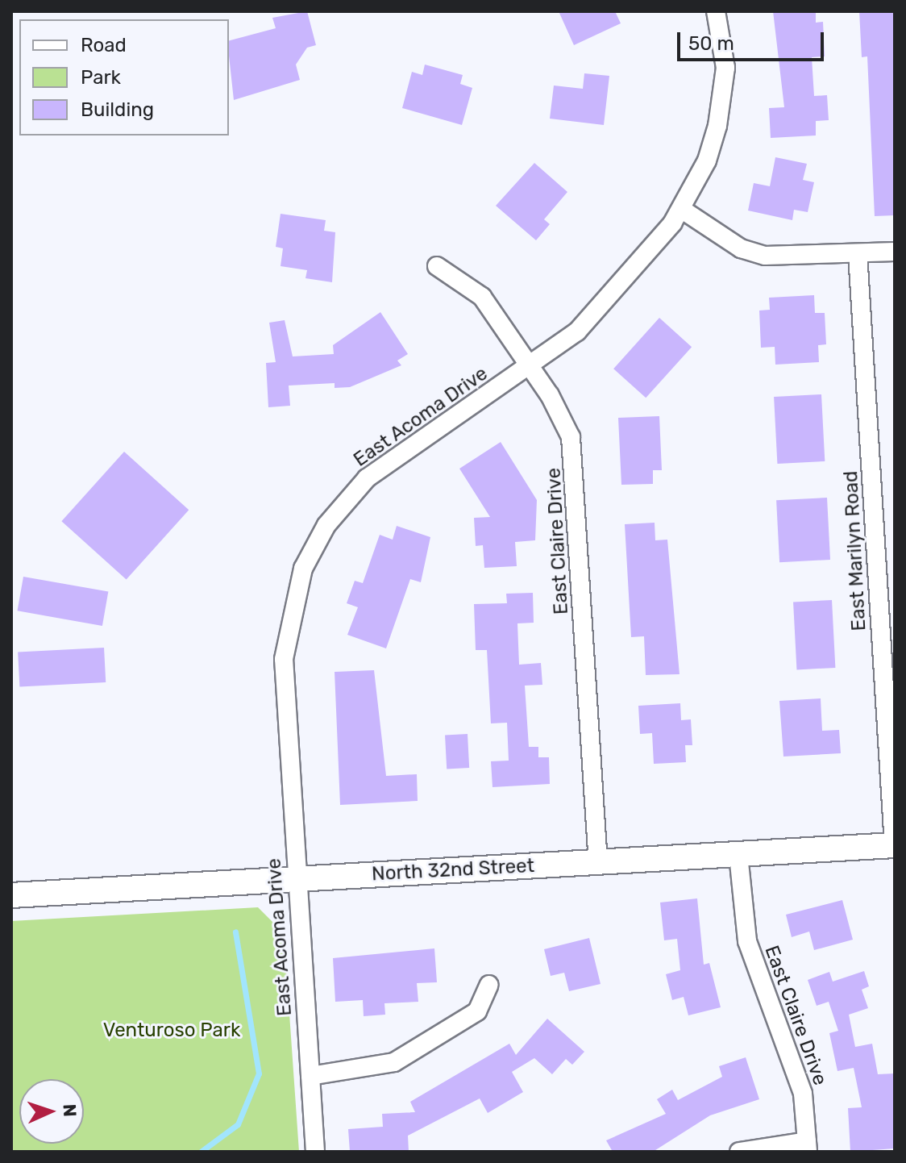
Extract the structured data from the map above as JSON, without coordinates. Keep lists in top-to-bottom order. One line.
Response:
{"streets":{"main road":["North 32nd Street"],"street":["East Acoma Drive","East Claire Drive","East Marilyn Road"]},"crossings":[["East Acoma Drive","East Claire Drive"],["East Acoma Drive","North 32nd Street"],["East Claire Drive","North 32nd Street"],["East Marilyn Road","North 32nd Street"]],"parks":["Venturoso Park"],"legend":["Road","Park","Building"],"scale_bar":"50 m","north":"right"}
